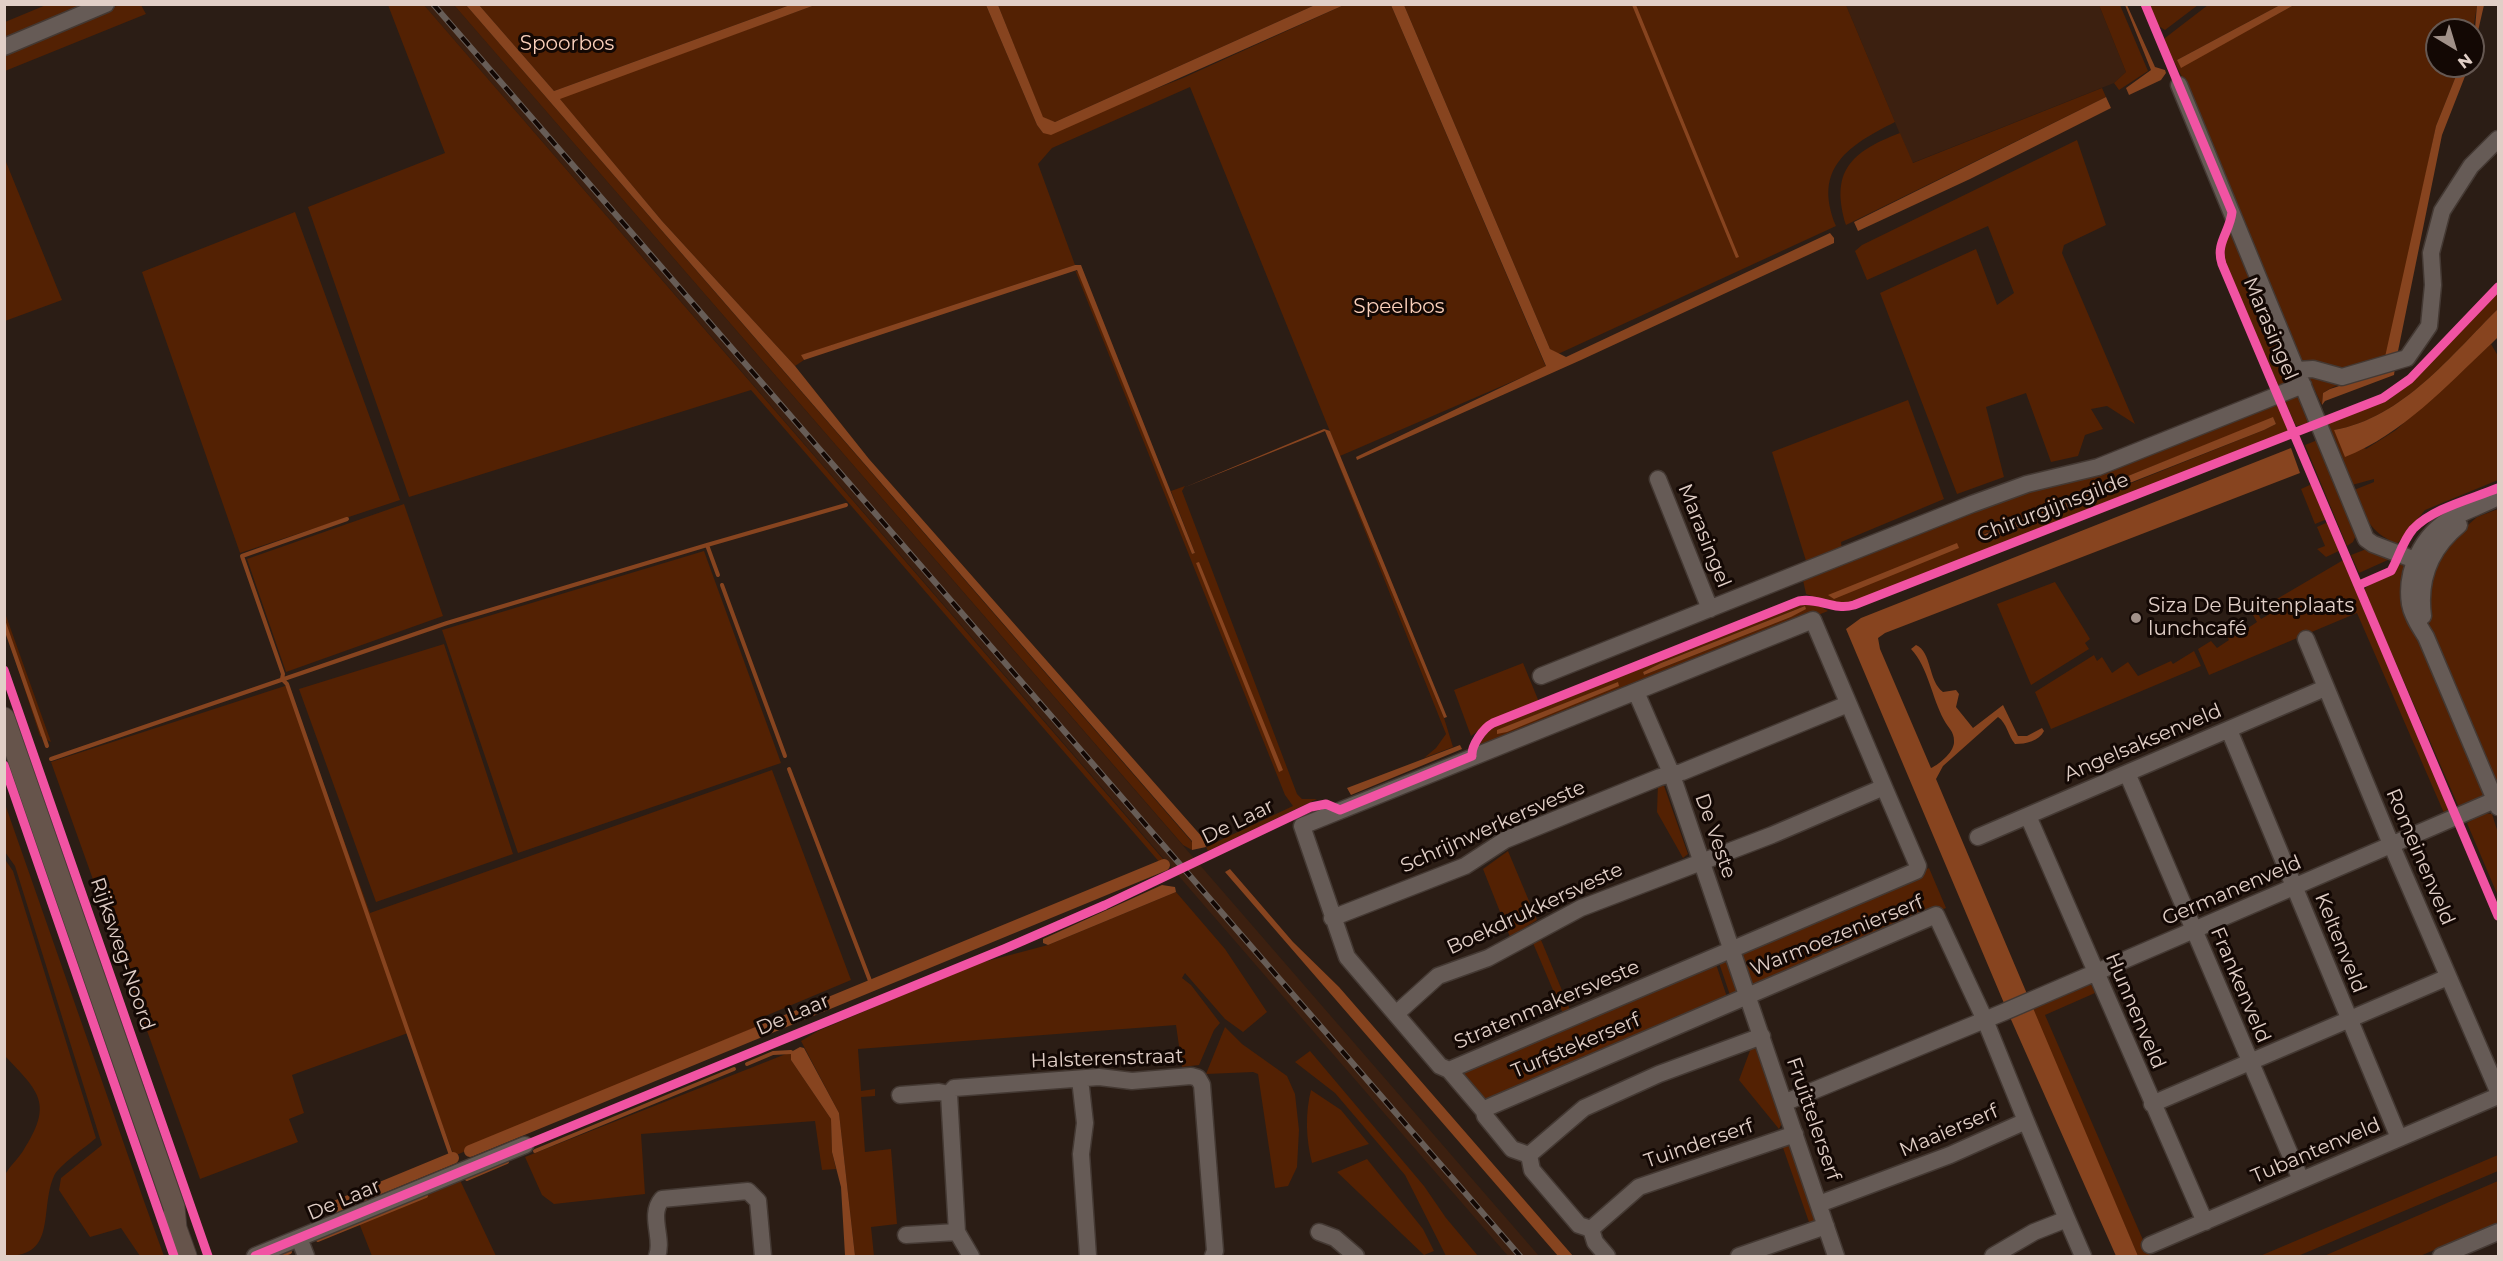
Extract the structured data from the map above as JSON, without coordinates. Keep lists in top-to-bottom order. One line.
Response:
{"streets":{"main road":["Rijksweg-Noord"],"street":["Marasingel","Chirurgijnsgilde","Angelsaksenveld","De Laar","Schrijnwerkersveste","De Veste","Romeinenveld","Germanenveld","Boekdrukkersveste","Warmoezenierserf","Keltenveld","Frankenveld","Stratenmakersveste","Hunnenveld","Turfstekerserf","Halsterenstraat","Fruittelerserf","Maaierserf","Tuinderserf","Tubantenveld"]},"crossings":[["Marasingel","Chirurgijnsgilde"],["Angelsaksenveld","Romeinenveld"],["Angelsaksenveld","Keltenveld"],["Angelsaksenveld","Frankenveld"],["Angelsaksenveld","Hunnenveld"],["Schrijnwerkersveste","De Veste"],["Schrijnwerkersveste","Stratenmakersveste"],["De Veste","Boekdrukkersveste"],["De Veste","Warmoezenierserf"],["De Veste","Stratenmakersveste"],["De Veste","Turfstekerserf"],["De Veste","Fruittelerserf"],["Romeinenveld","Germanenveld"],["Germanenveld","Warmoezenierserf"],["Germanenveld","Keltenveld"],["Germanenveld","Frankenveld"],["Germanenveld","Hunnenveld"],["Germanenveld","Fruittelerserf"],["Germanenveld","Maaierserf"],["Boekdrukkersveste","Stratenmakersveste"],["Warmoezenierserf","Turfstekerserf"],["Warmoezenierserf","Fruittelerserf"],["Warmoezenierserf","Maaierserf"],["Keltenveld","Tubantenveld"],["Frankenveld","Tubantenveld"],["Hunnenveld","Tubantenveld"],["Turfstekerserf","Fruittelerserf"],["Fruittelerserf","Maaierserf"],["Fruittelerserf","Tuinderserf"]],"parks":["Spoorbos","Speelbos"],"places":["Siza De Buitenplaats lunchcafé"],"north":"bottom right"}
